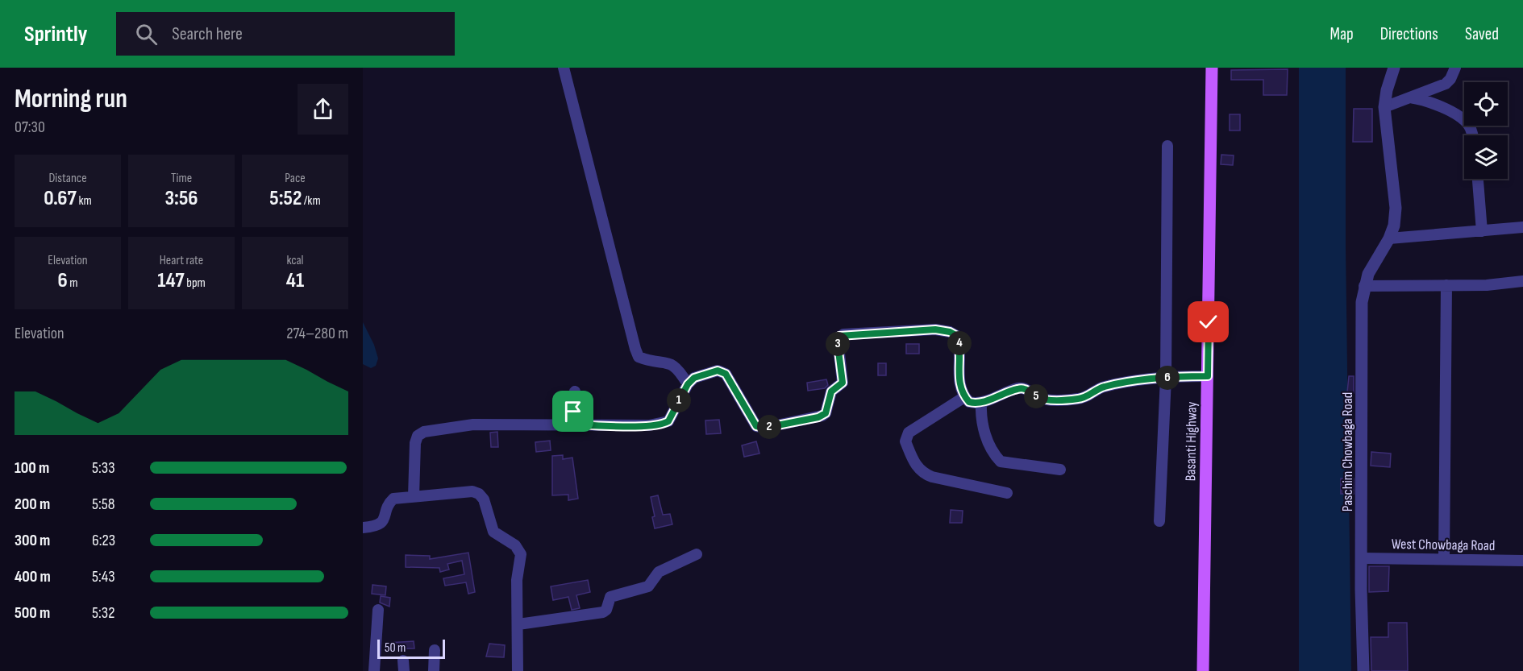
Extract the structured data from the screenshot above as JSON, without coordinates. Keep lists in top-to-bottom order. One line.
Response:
{"streets":{"main road":["Basanti Highway"],"street":["Paschim Chowbaga Road","West Chowbaga Road"]},"crossings":[["Paschim Chowbaga Road","West Chowbaga Road"]],"scale_bar":"50 m","page":{"header":"Sprintly","search":"Search here","nav":["Map","Directions","Saved"],"heading":["Morning run","07:30"],"stats":[["Distance","0.67 km"],["Time","3:56"],["Pace","5:52 /km"],["Elevation","6 m"],["Heart rate","147 bpm"],["kcal","41"]],"chart":["Elevation","274–280 m"],"pins":["4","3","6","5","1","2"],"list":[{"name":"100 m","note":"5:33"},{"name":"200 m","note":"5:58"},{"name":"300 m","note":"6:23"},{"name":"400 m","note":"5:43"},{"name":"500 m","note":"5:32"}],"scale":"50 m"}}
